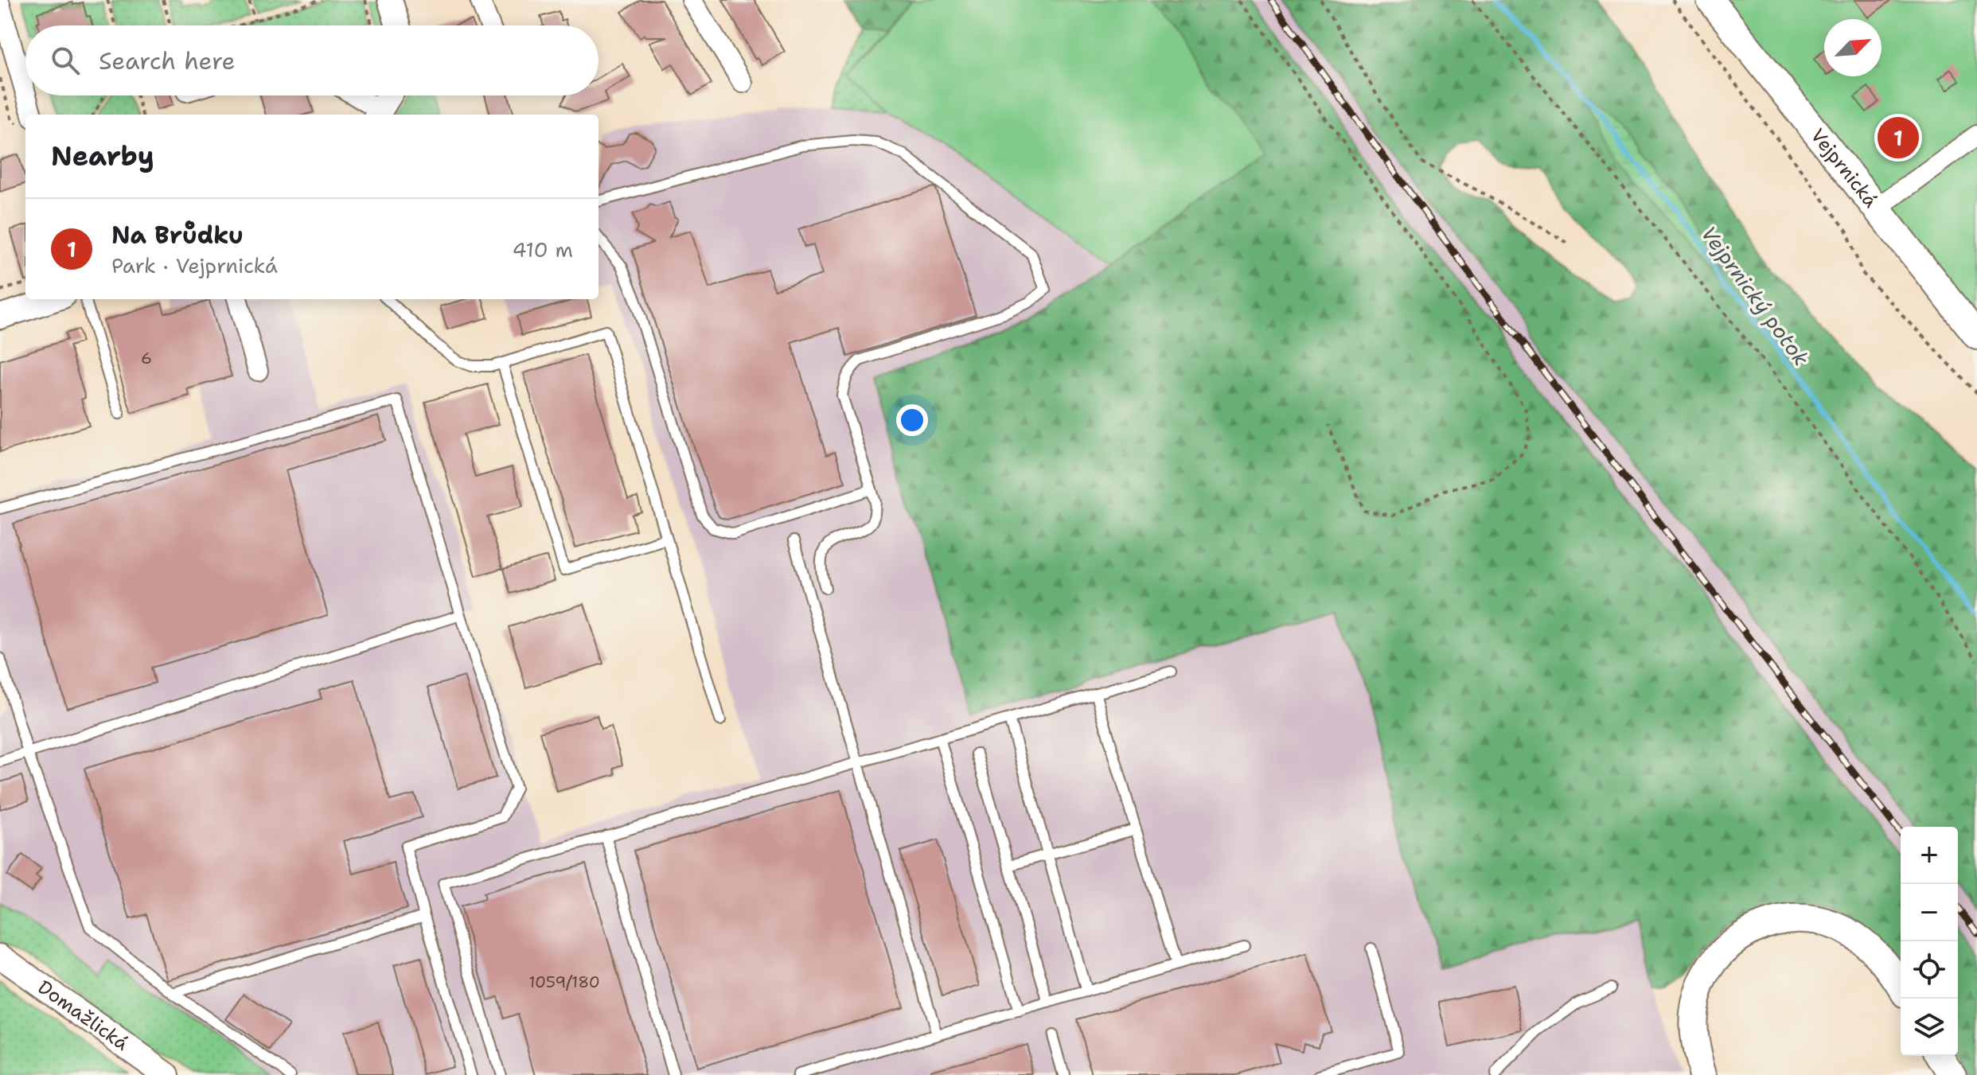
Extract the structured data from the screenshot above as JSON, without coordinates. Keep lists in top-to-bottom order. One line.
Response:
{"streets":{"main road":["Vejprnická"],"street":["Domažlická"]},"water":["Vejprnický potok"],"house_numbers":["6","1059/180"],"north":"top right","page":{"search":"Search here","pins":"1","heading":"Nearby","list":[{"mark":"1","name":"Na Brůdku","note":"Park · Vejprnická","value":"410 m"}],"map_buttons":["+","−"]}}
